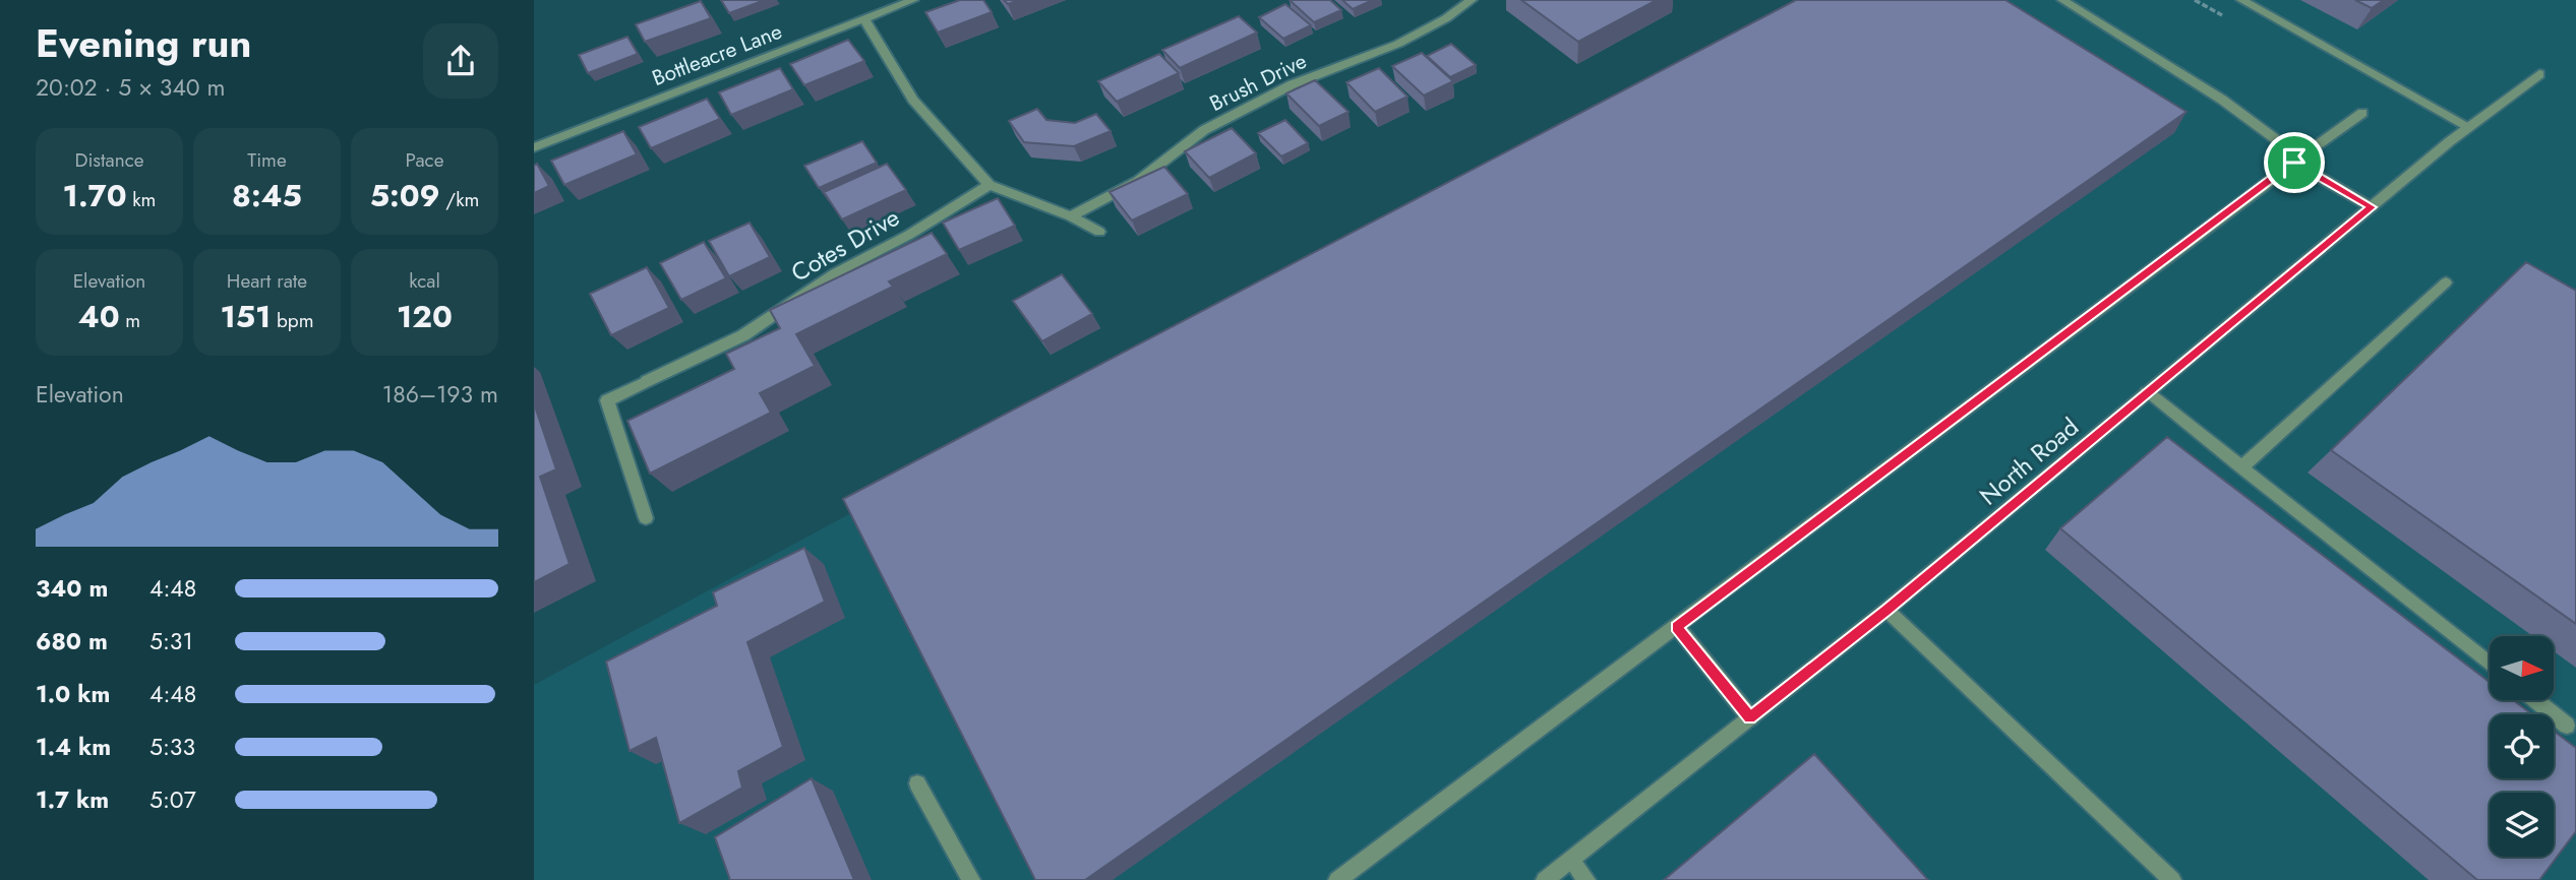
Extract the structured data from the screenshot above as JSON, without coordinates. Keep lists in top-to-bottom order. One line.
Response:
{"streets":{"street":["Bottleacre Lane","Brush Drive","Cotes Drive","North Road"]},"north":"right","page":{"heading":["Evening run","20:02 · 5 × 340 m"],"stats":[["Distance","1.70 km"],["Time","8:45"],["Pace","5:09 /km"],["Elevation","40 m"],["Heart rate","151 bpm"],["kcal","120"]],"chart":["Elevation","186–193 m"],"list":[{"name":"340 m","note":"4:48"},{"name":"680 m","note":"5:31"},{"name":"1.0 km","note":"4:48"},{"name":"1.4 km","note":"5:33"},{"name":"1.7 km","note":"5:07"}]}}
